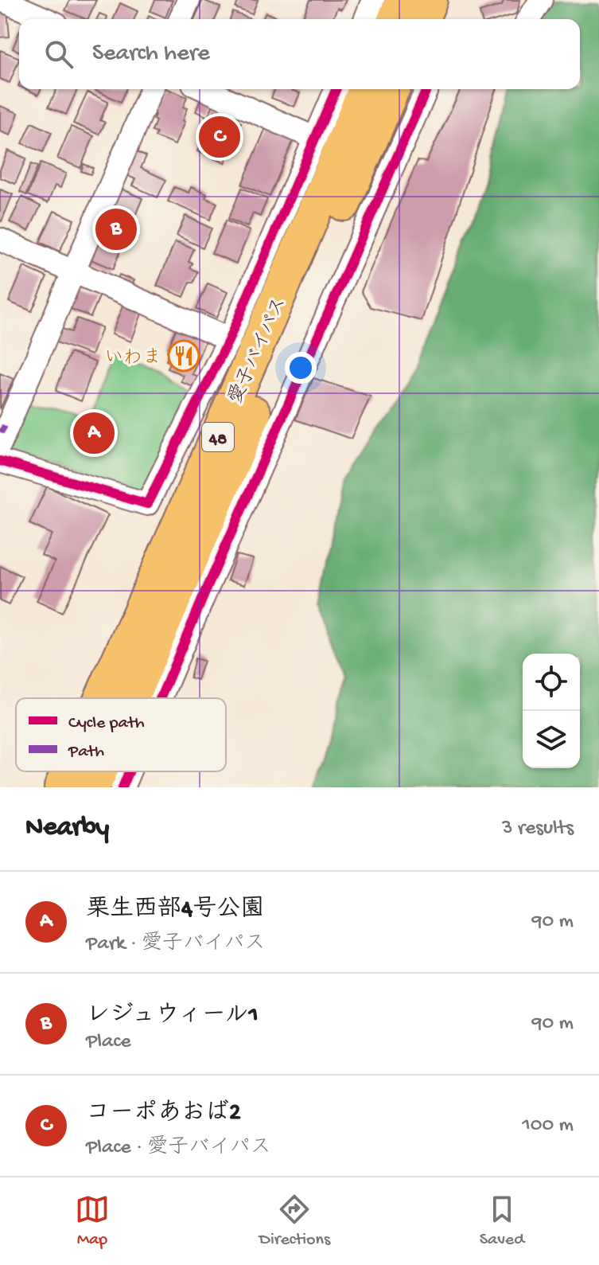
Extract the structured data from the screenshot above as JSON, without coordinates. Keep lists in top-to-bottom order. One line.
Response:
{"streets":{"highway":["愛子バイパス","48"]},"places":{"restaurant":["いわま"]},"legend":["Cycle path","Path"],"page":{"search":"Search here","pins":["C","B","A"],"heading":["Nearby","3 results"],"list":[{"mark":"A","name":"栗生西部4号公園","note":"Park · 愛子バイパス","value":"90 m"},{"mark":"B","name":"レジュウィール1","note":"Place","value":"90 m"},{"mark":"C","name":"コーポあおば2","note":"Place · 愛子バイパス","value":"100 m"}],"nav":["Map","Directions","Saved"]}}
